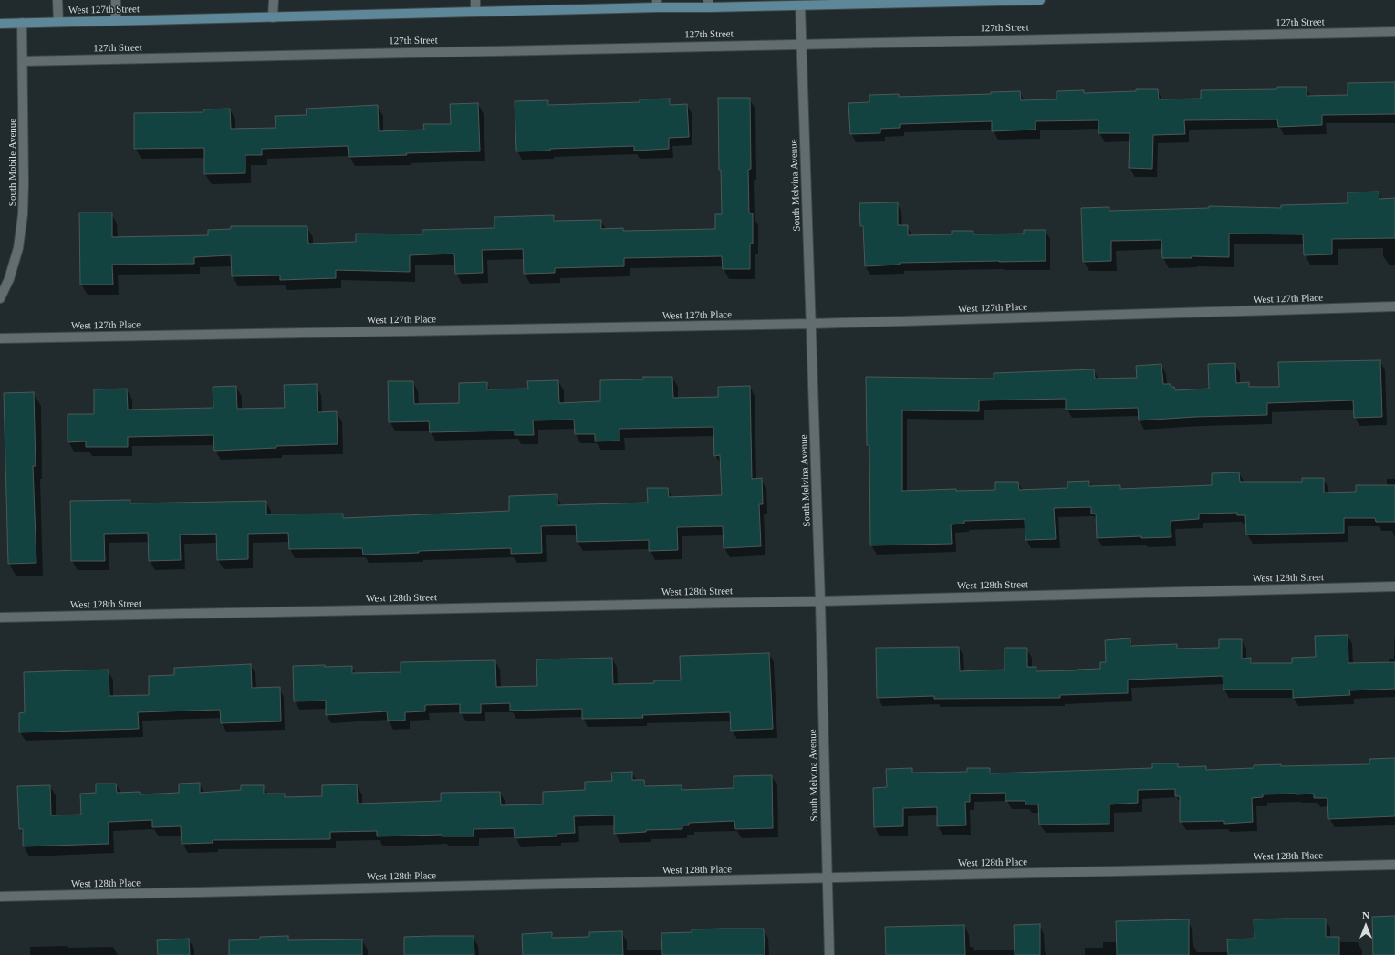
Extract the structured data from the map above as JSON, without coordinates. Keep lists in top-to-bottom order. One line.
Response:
{"streets":{"main road":["West 127th Street"],"street":["127th Street","South Mobile Avenue","South Melvina Avenue","West 127th Place","West 128th Street","West 128th Place"]},"crossings":[["West 127th Street","South Mobile Avenue"],["West 127th Street","South Melvina Avenue"],["127th Street","South Mobile Avenue"],["127th Street","South Melvina Avenue"],["South Melvina Avenue","West 127th Place"],["South Melvina Avenue","West 128th Street"],["South Melvina Avenue","West 128th Place"]],"north":"top"}
